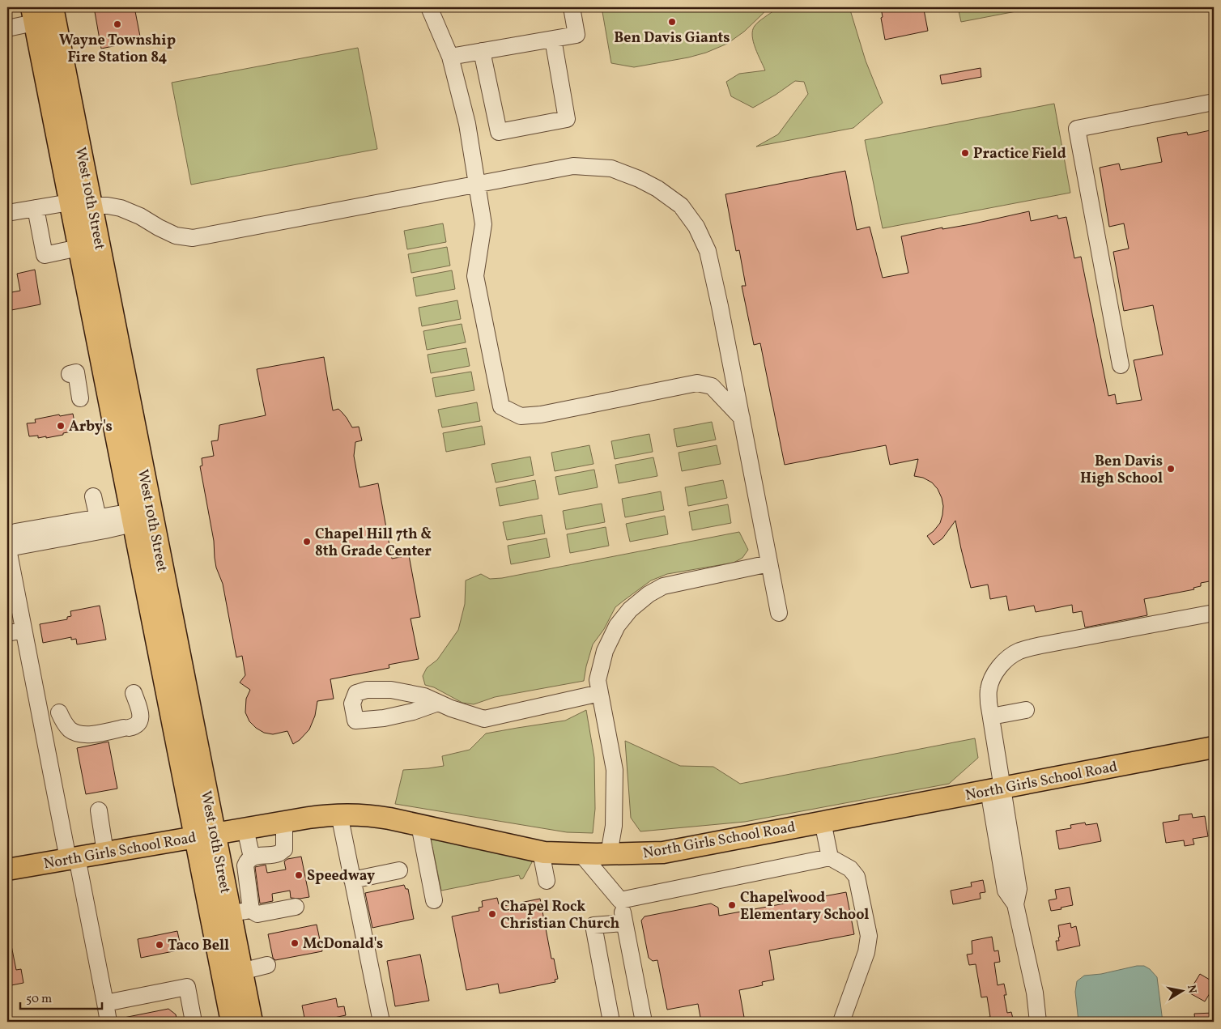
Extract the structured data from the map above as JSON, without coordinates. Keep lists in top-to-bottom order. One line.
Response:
{"streets":{"main road":["West 10th Street","North Girls School Road"]},"crossings":[["West 10th Street","North Girls School Road"]],"places":["Ben Davis Giants","Wayne Township Fire Station 84","Practice Field","Arby's","Ben Davis High School","Chapel Hill 7th & 8th Grade Center","Speedway","Chapelwood Elementary School","Chapel Rock Christian Church","McDonald's","Taco Bell"],"scale_bar":"50 m","north":"right"}
